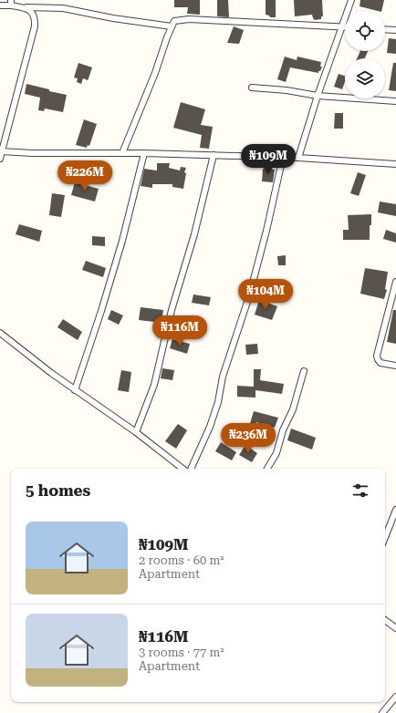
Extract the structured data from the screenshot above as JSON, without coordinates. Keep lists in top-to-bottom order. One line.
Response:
{"page":{"price":["₦109M","₦226M","₦104M","₦116M","₦236M"],"heading":"5 homes","list":[{"name":"₦109M","note":"2 rooms · 60 m² · Apartment"},{"name":"₦116M","note":"3 rooms · 77 m² · Apartment"}]}}
